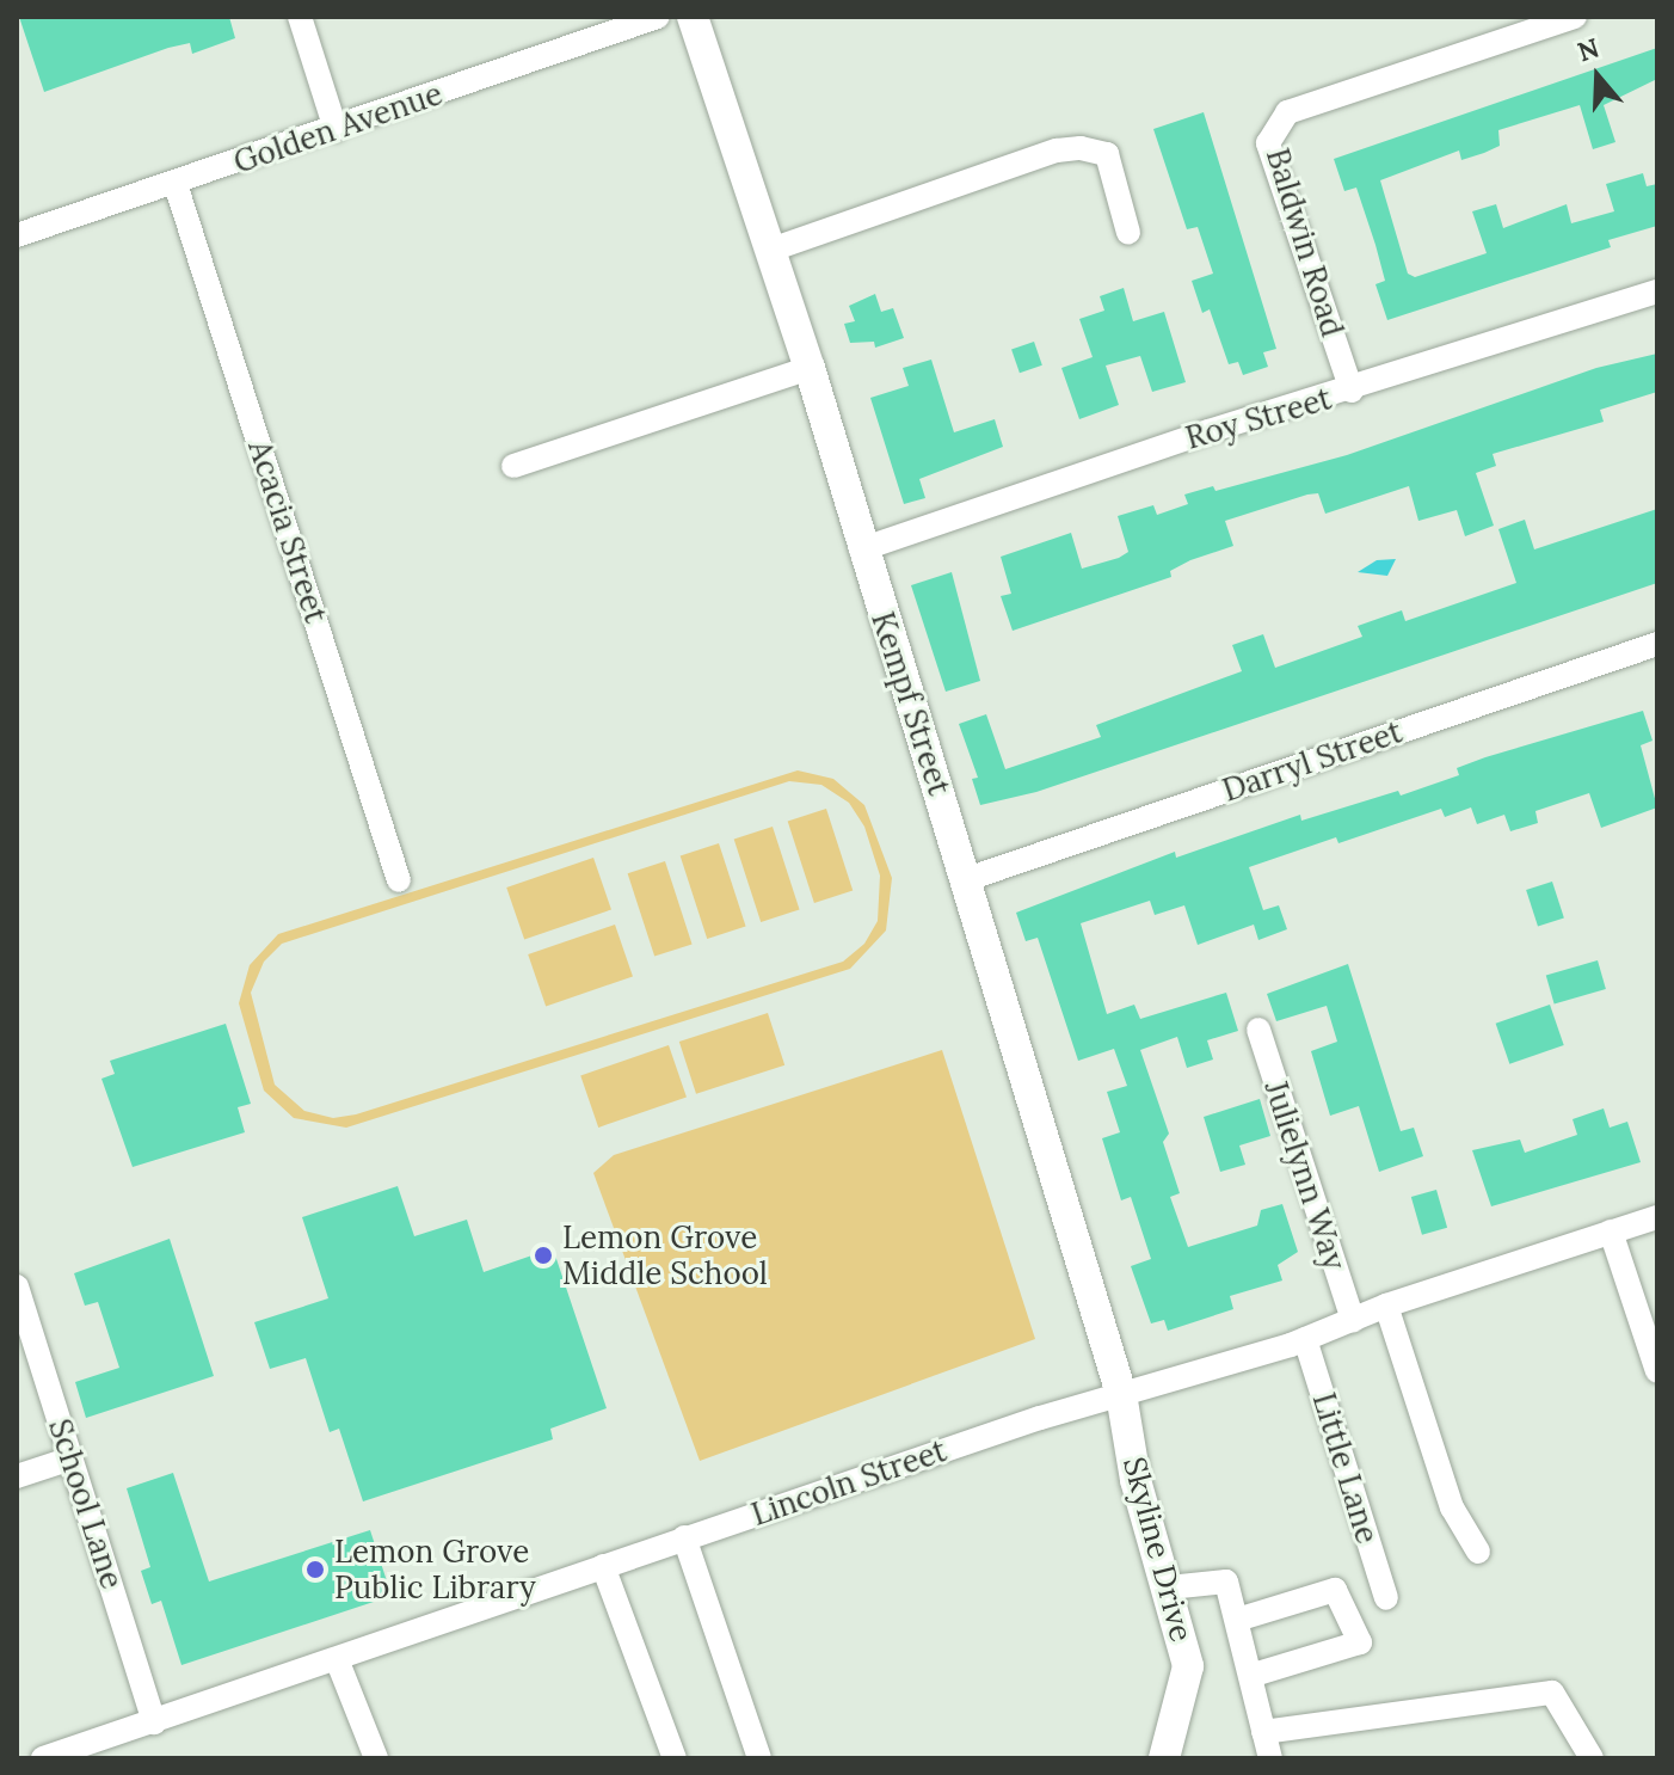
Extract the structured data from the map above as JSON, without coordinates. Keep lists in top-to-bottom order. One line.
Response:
{"streets":{"main road":["Kempf Street","Skyline Drive"],"street":["Golden Avenue","Baldwin Road","Roy Street","Acacia Street","Darryl Street","Julielynn Way","Little Lane","Lincoln Street","School Lane"]},"crossings":[["Golden Avenue","Acacia Street"],["Baldwin Road","Roy Street"],["Roy Street","Kempf Street"],["Kempf Street","Darryl Street"],["Kempf Street","Lincoln Street"],["Kempf Street","Skyline Drive"],["Julielynn Way","Lincoln Street"],["Little Lane","Lincoln Street"],["Lincoln Street","School Lane"],["Lincoln Street","Skyline Drive"]],"places":["Lemon Grove Middle School","Lemon Grove Public Library"],"north":"top"}
